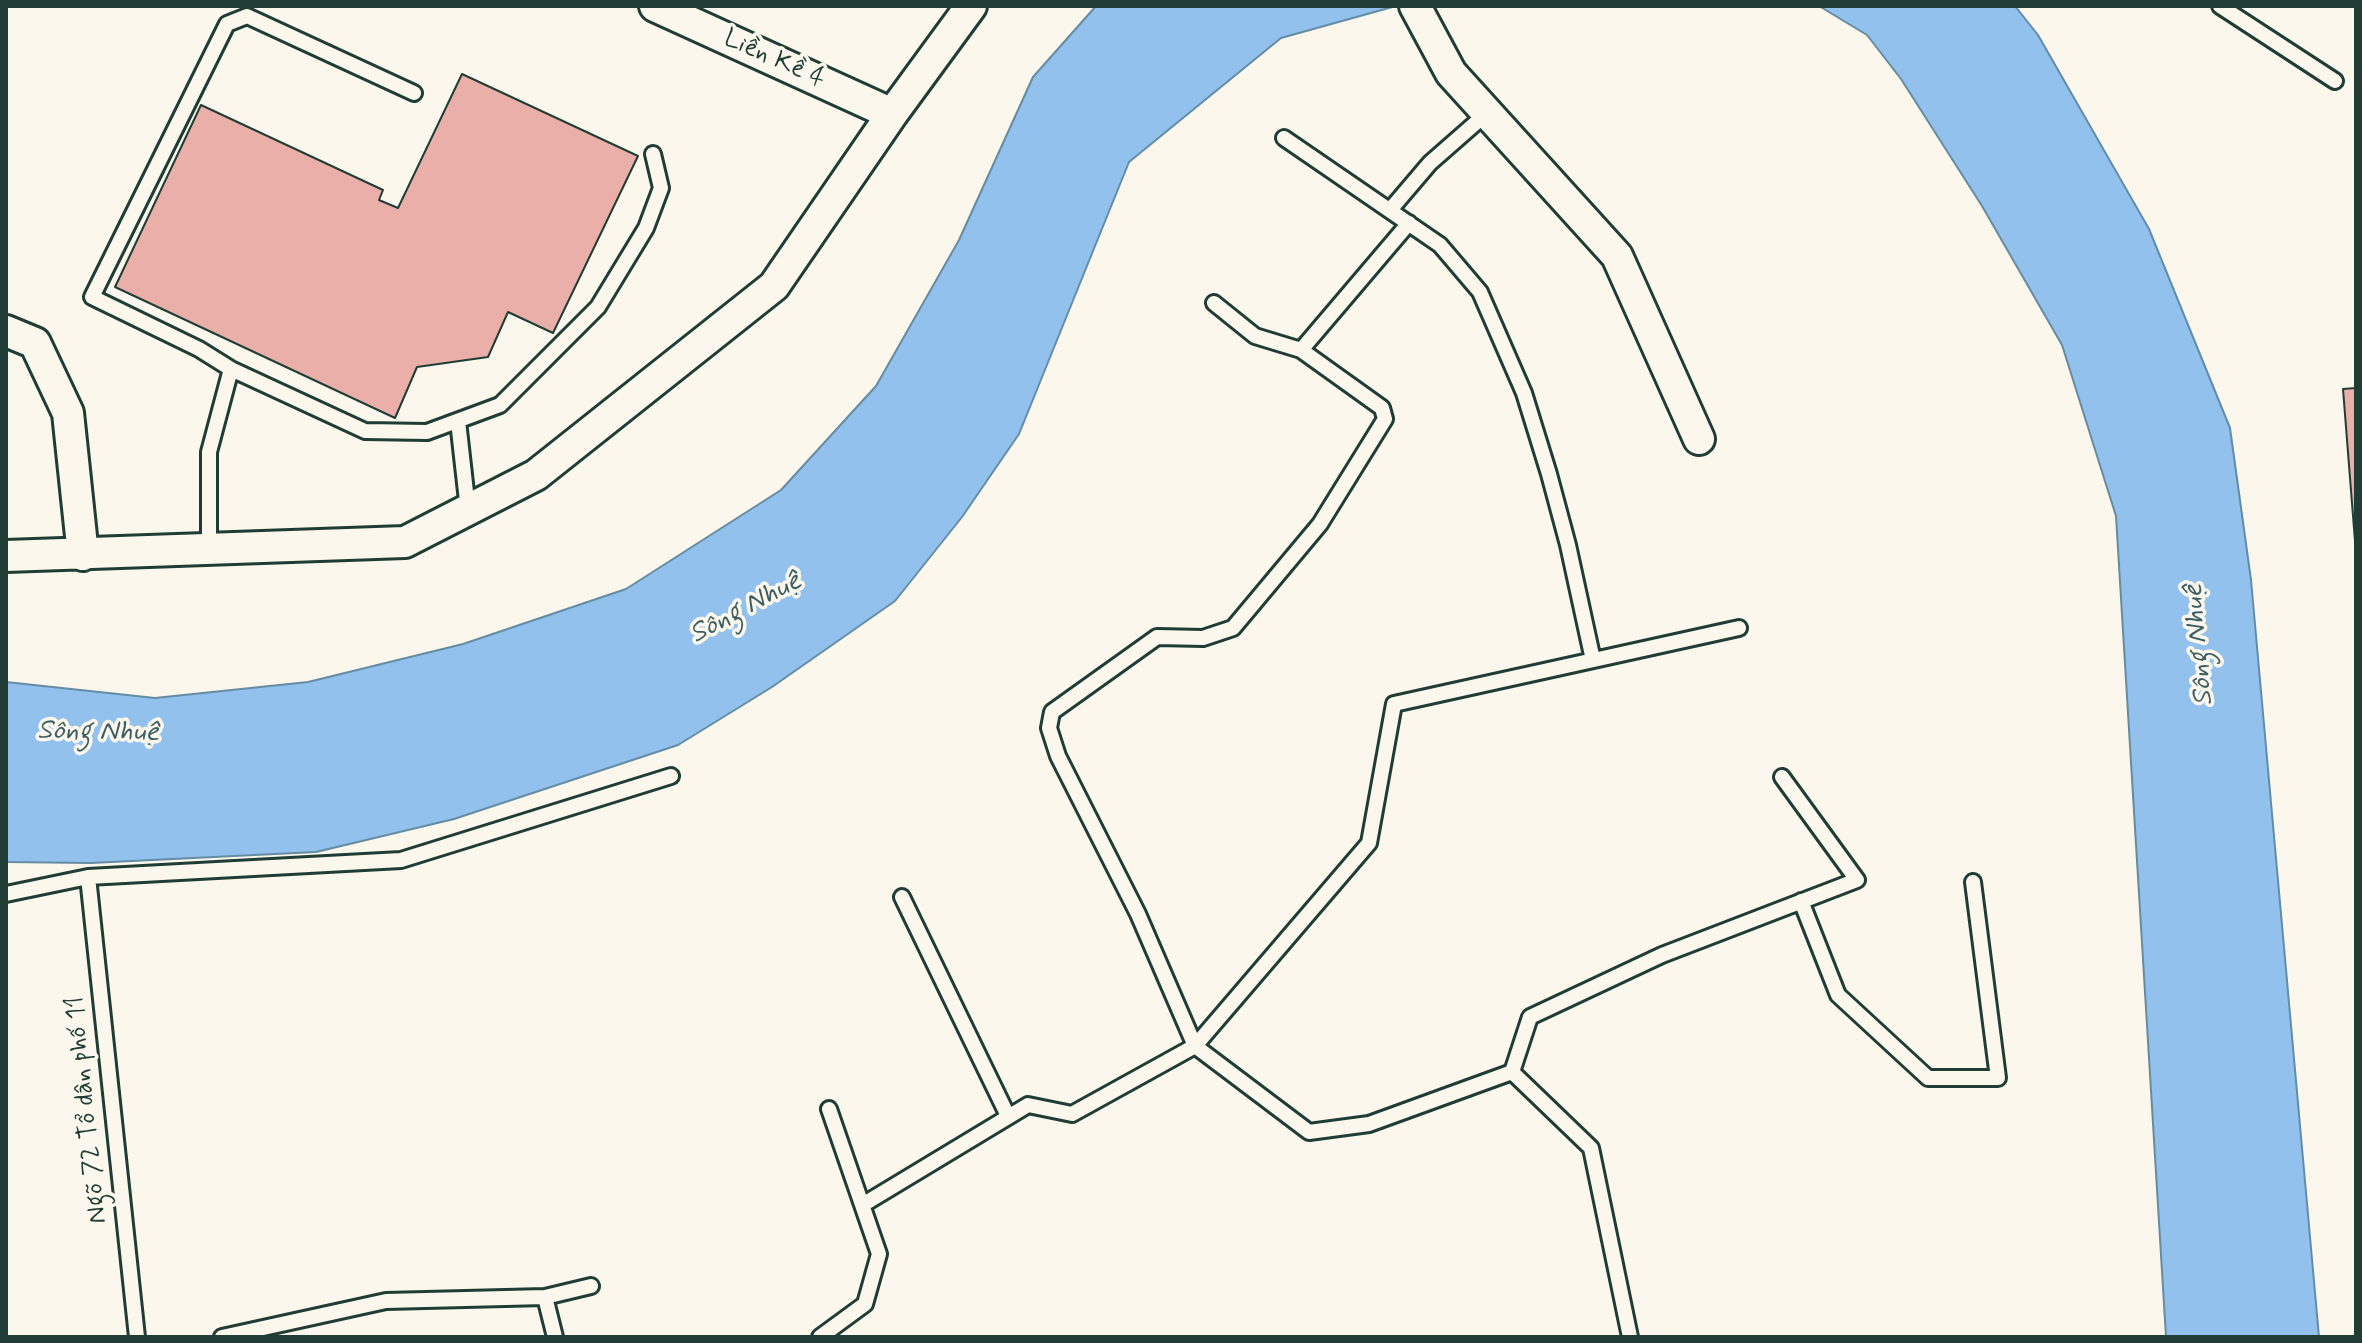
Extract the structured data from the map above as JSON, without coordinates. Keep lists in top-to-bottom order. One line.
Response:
{"streets":{"street":["Liền Kề 4"],"lane":["Ngõ 72 Tổ dân phố 11"]},"water":["Sông Nhuệ"]}
